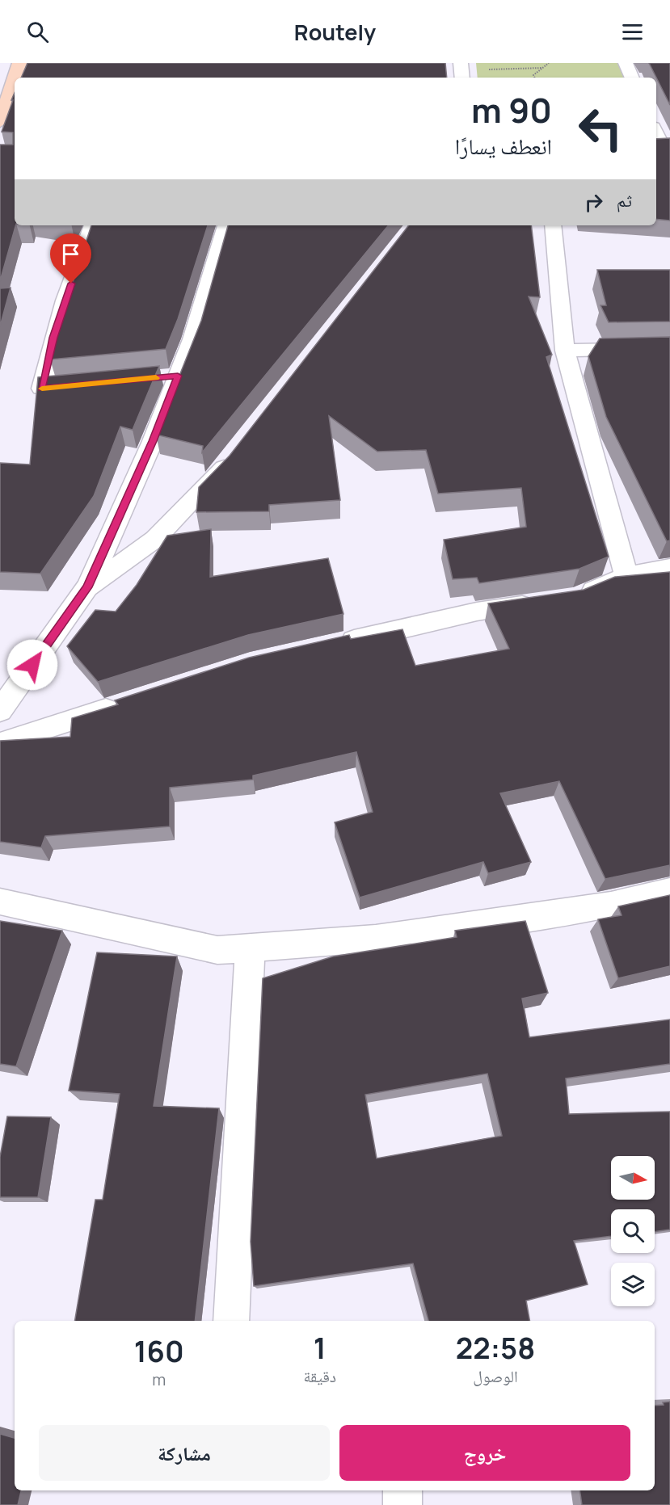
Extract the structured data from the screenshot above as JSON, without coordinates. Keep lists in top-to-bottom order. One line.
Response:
{"north":"right","page":{"header":"Routely","turn":["90 m","انعطف يسارًا"],"then":"ثم","eta":["22:58","الوصول","1","دقيقة","160","m"],"buttons":["خروج","مشاركة"]}}
